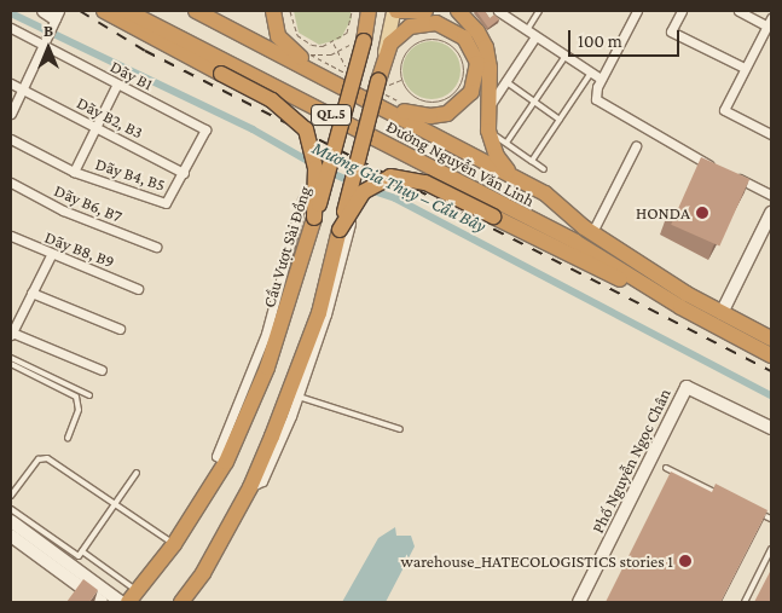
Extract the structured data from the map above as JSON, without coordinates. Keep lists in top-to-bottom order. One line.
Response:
{"streets":{"highway":["QL.5","Đường Nguyễn Văn Linh","Cầu Vượt Sài Đồng"],"street":["Dãy B1","Dãy B2, B3","Dãy B4, B5","Dãy B6, B7","Dãy B8, B9","Phố Nguyễn Ngọc Chân"]},"crossings":[["Dãy B1","Dãy B4, B5"],["Dãy B2, B3","Dãy B4, B5"]],"water":["Mương Gia Thụy – Cầu Bây"],"places":["HONDA","warehouse_HATECOLOGISTICS stories 1"],"scale_bar":"100 m","north":"top"}
